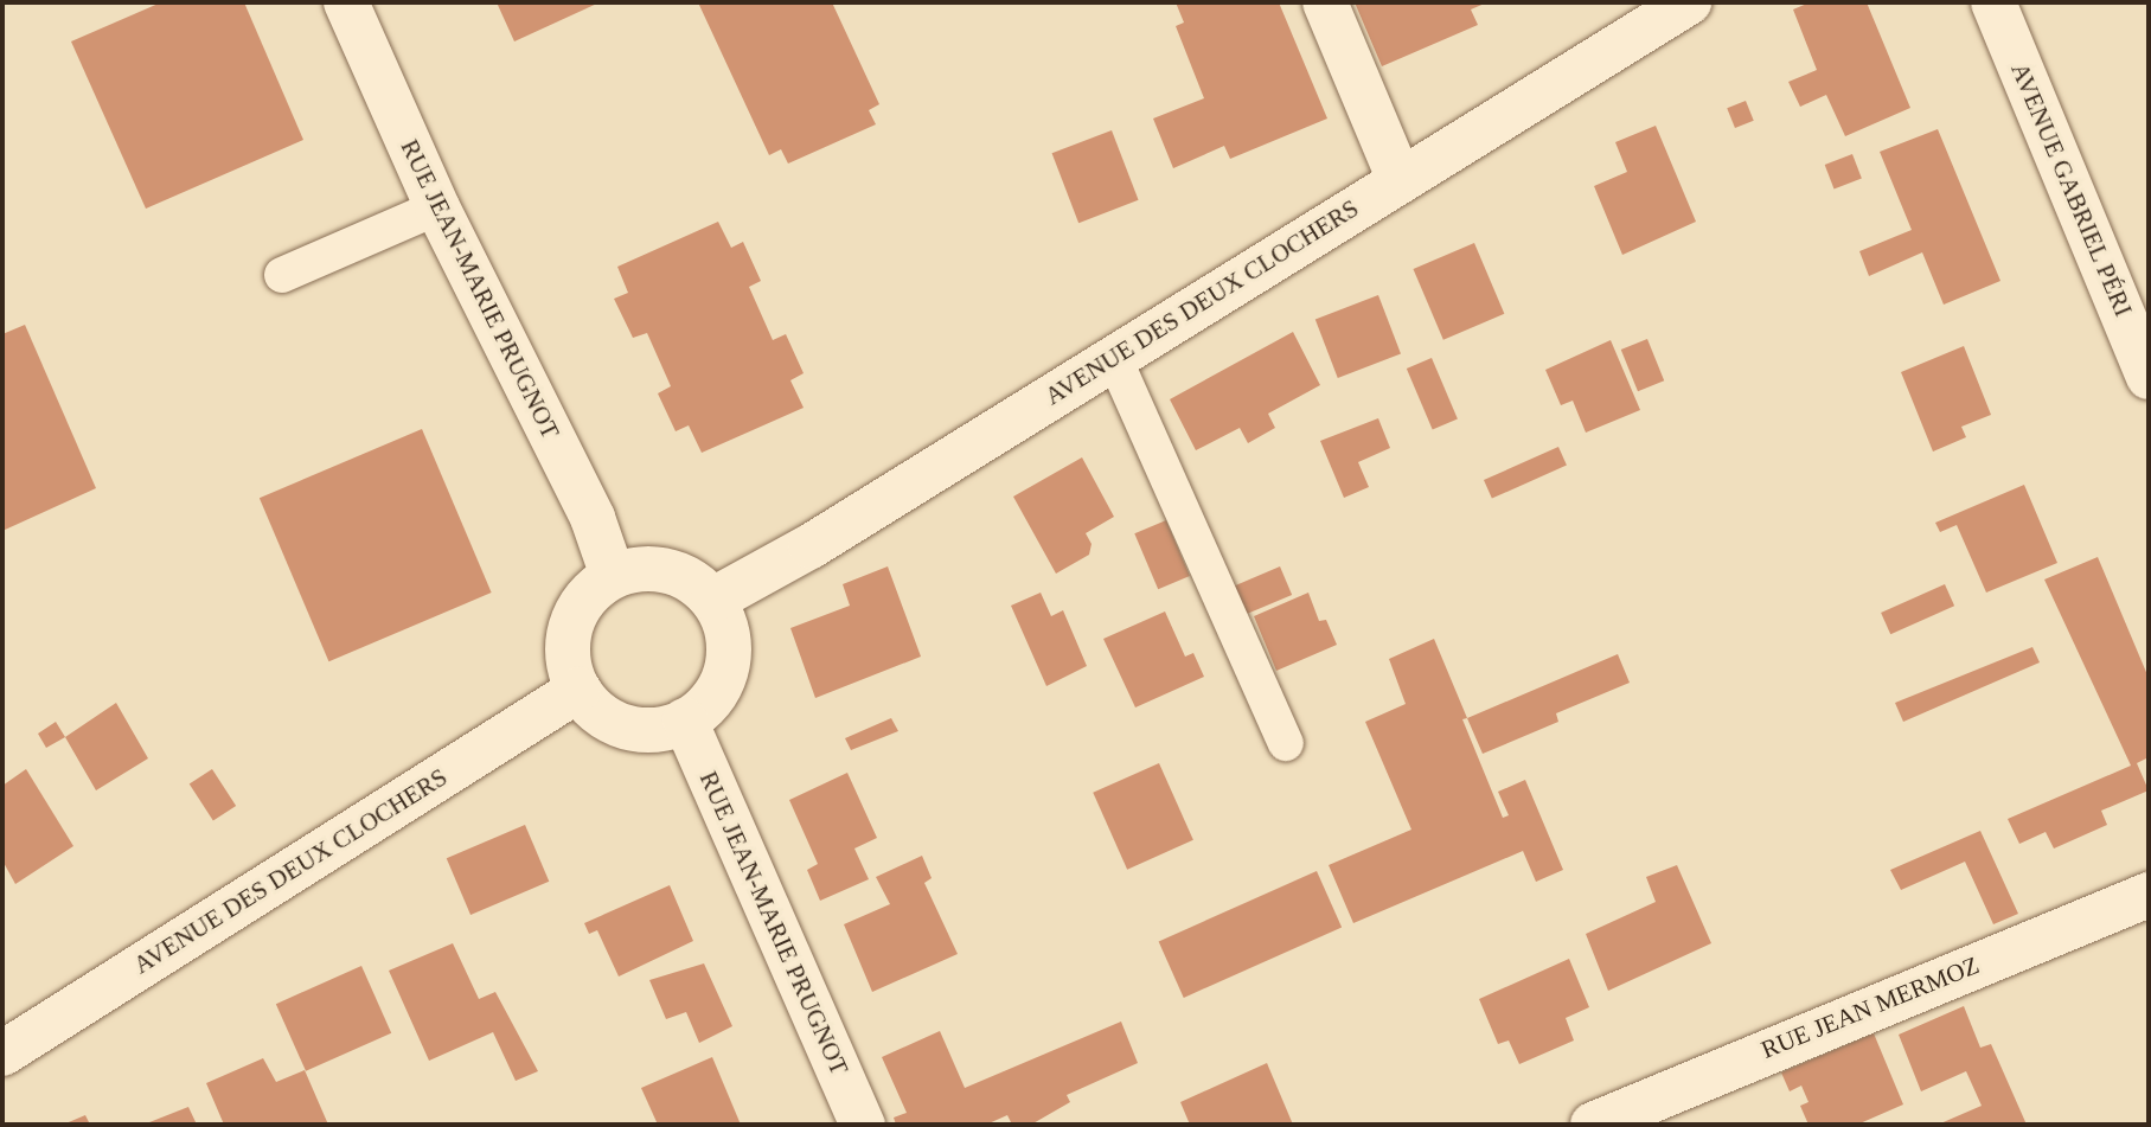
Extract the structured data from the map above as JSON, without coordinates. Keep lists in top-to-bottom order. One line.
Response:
{"streets":{"street":["AVENUE GABRIEL PÉRI","RUE JEAN-MARIE PRUGNOT","AVENUE DES DEUX CLOCHERS","RUE JEAN MERMOZ"]},"crossings":[["RUE JEAN-MARIE PRUGNOT","AVENUE DES DEUX CLOCHERS"]]}
